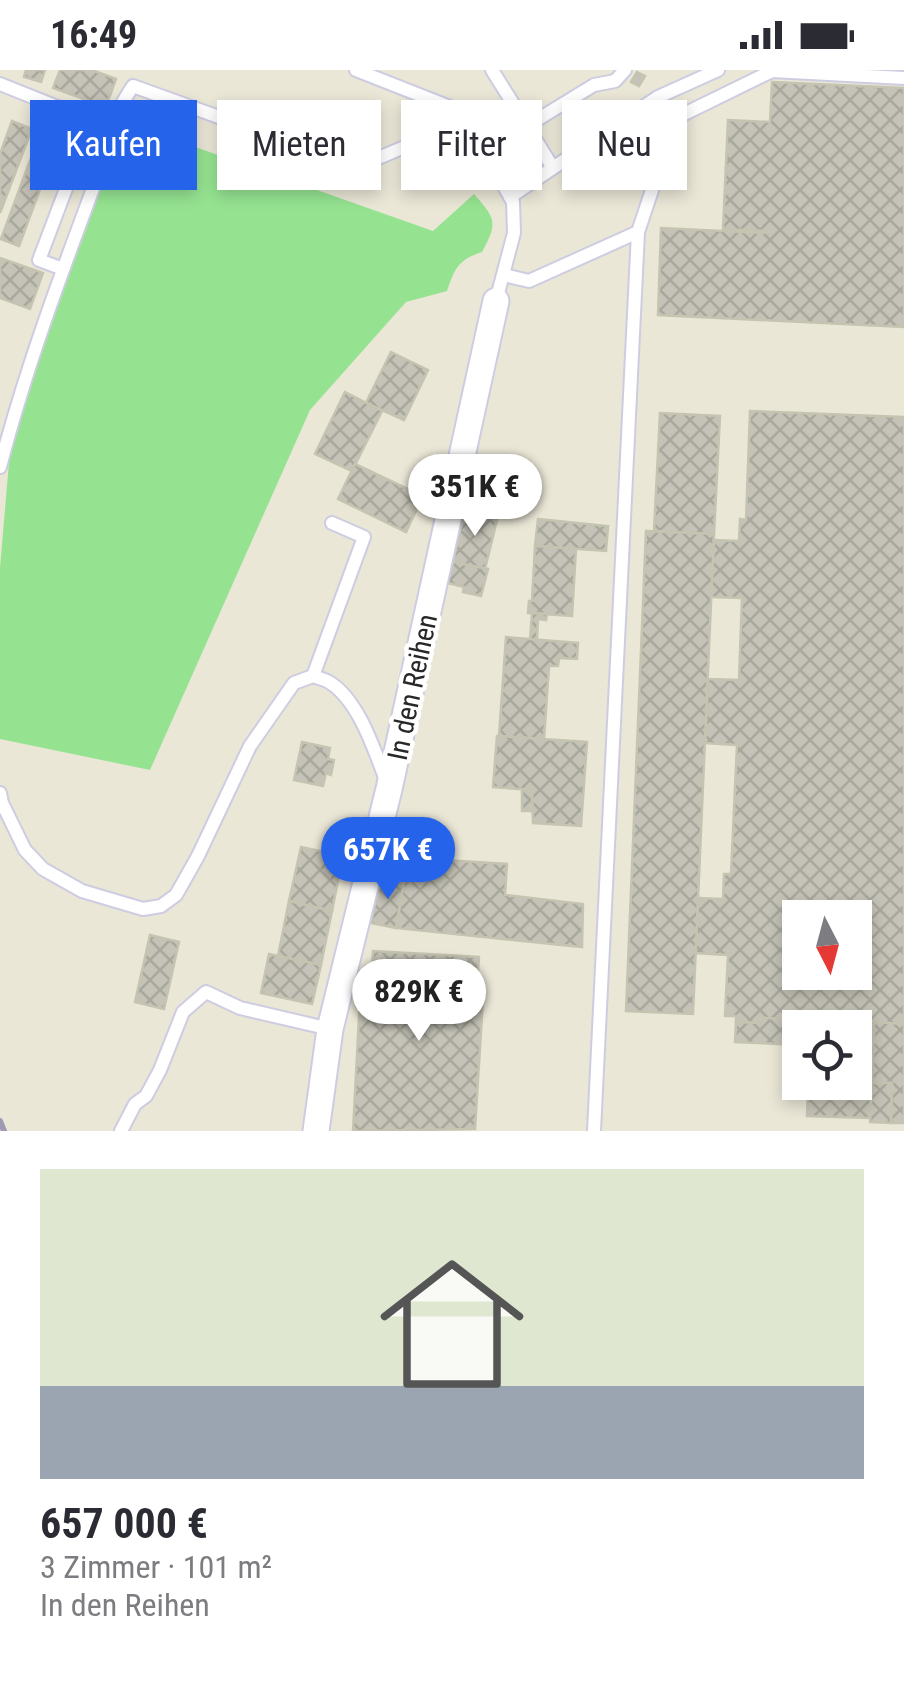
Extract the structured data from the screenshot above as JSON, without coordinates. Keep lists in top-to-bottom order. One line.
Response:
{"streets":{"street":["In den Reihen"]},"north":"bottom","page":{"status":"16:49","chip":["Kaufen","Mieten","Filter","Neu"],"price":["351K €","657K €","829K €"],"list":[{"name":"657 000 €","note":"3 Zimmer · 101 m² · In den Reihen"}]}}
